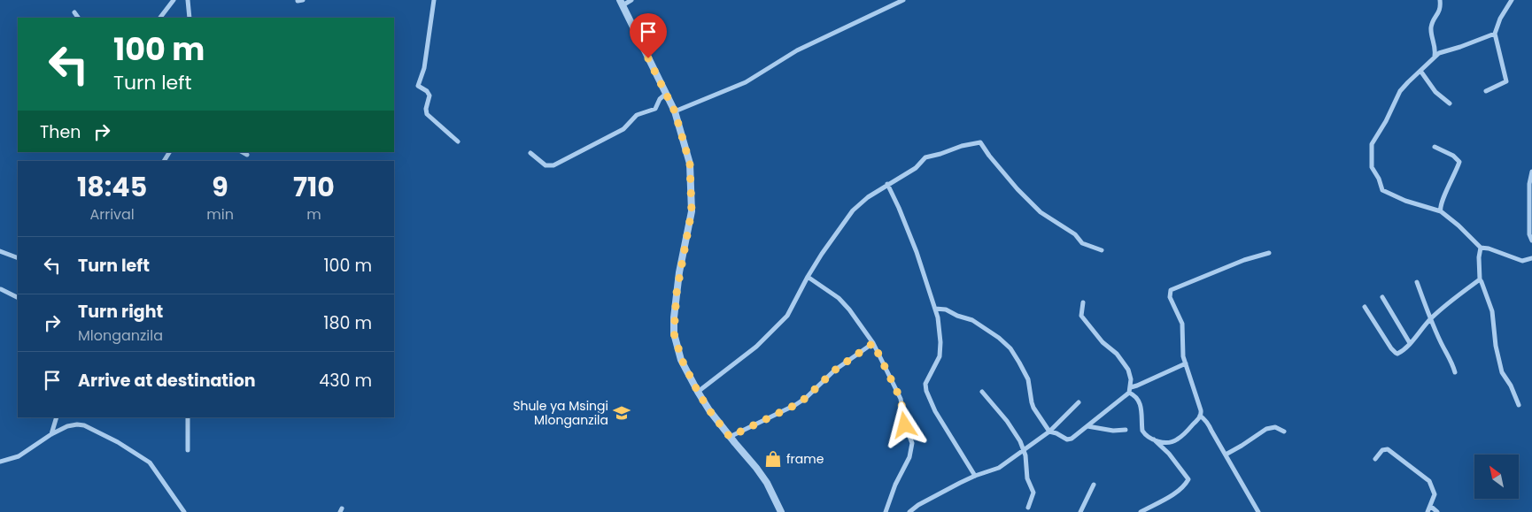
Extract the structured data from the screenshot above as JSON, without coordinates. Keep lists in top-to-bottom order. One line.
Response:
{"places":{"school or university":["Shule ya Msingi Mlonganzila"],"shop":["frame"]},"north":"top left","page":{"turn":["100 m","Turn left"],"then":"Then","eta":["18:45","Arrival","9","min","710","m"],"list":[{"name":"Turn left","value":"100 m"},{"name":"Turn right","note":"Mlonganzila","value":"180 m"},{"name":"Arrive at destination","value":"430 m"}]}}
